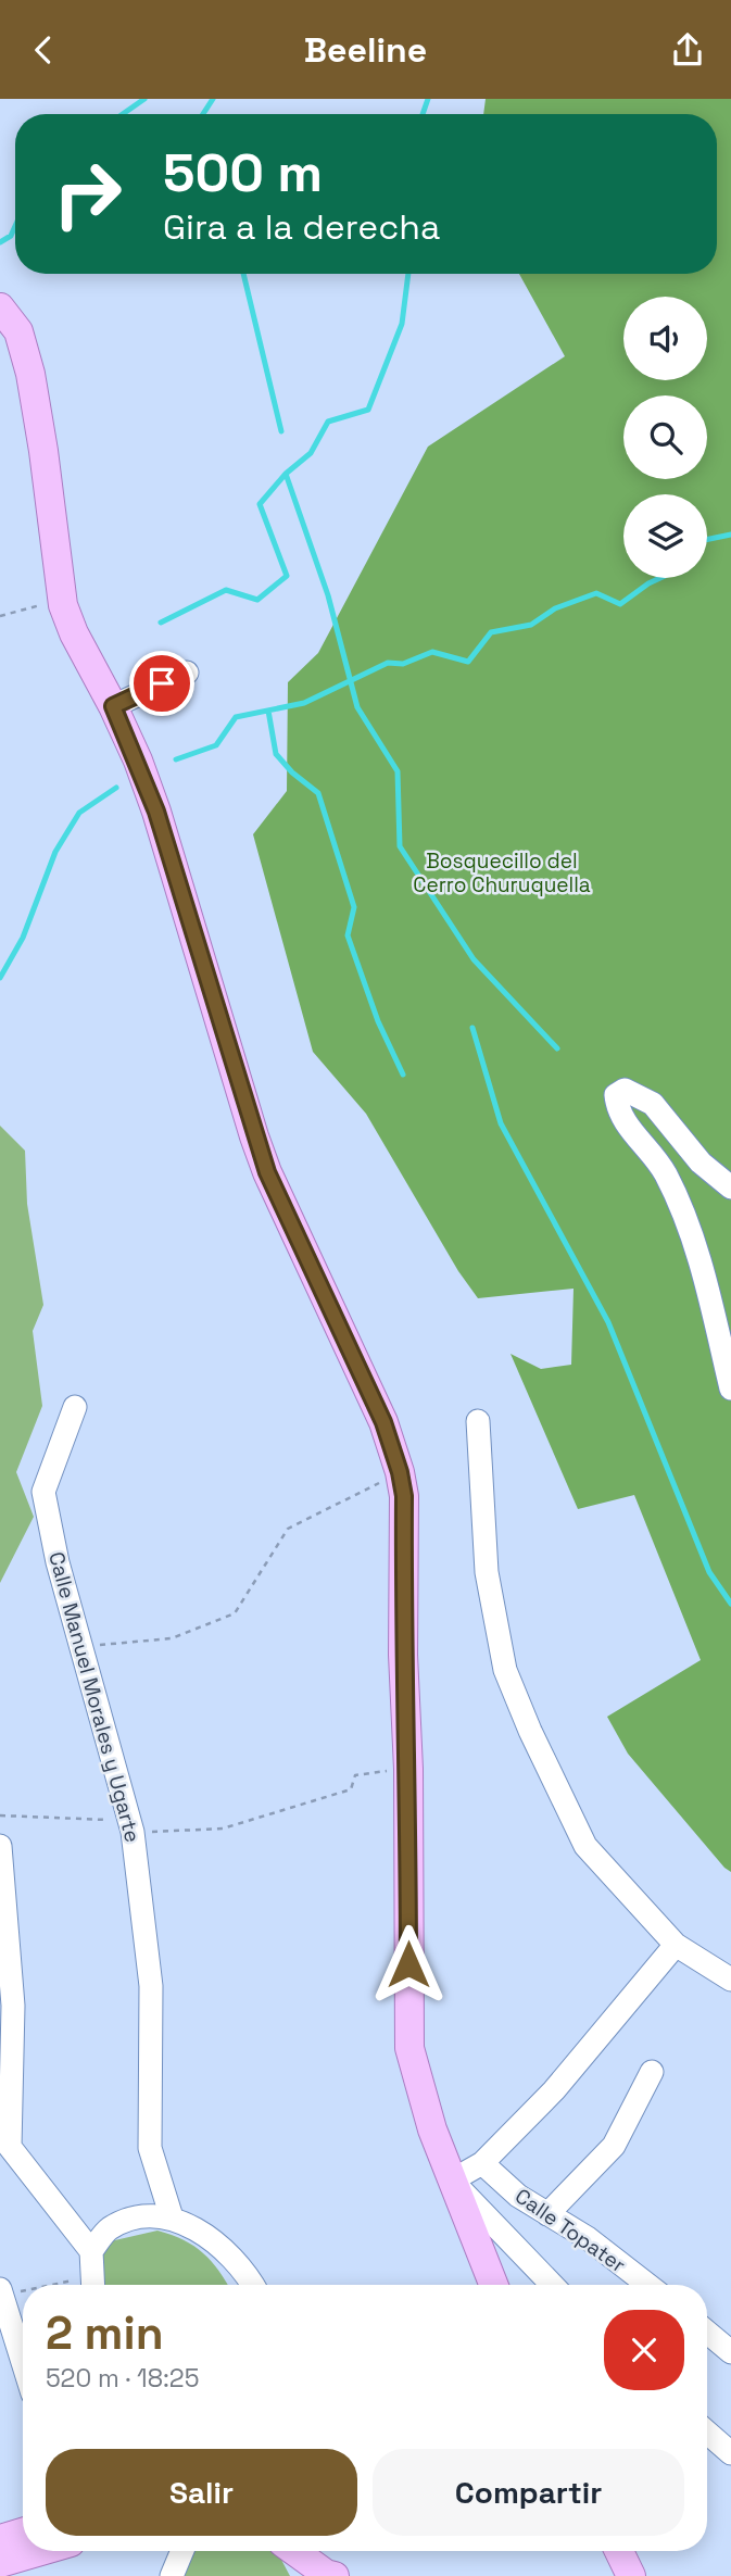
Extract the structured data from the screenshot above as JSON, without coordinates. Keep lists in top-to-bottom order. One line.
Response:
{"streets":{"street":["Calle Manuel Morales y Ugarte","Calle Topater"]},"parks":["Bosquecillo del Cerro Churuquella"],"page":{"header":"Beeline","turn":["500 m","Gira a la derecha"],"heading":["2 min","520 m · 18:25"],"buttons":["Salir","Compartir"]}}
